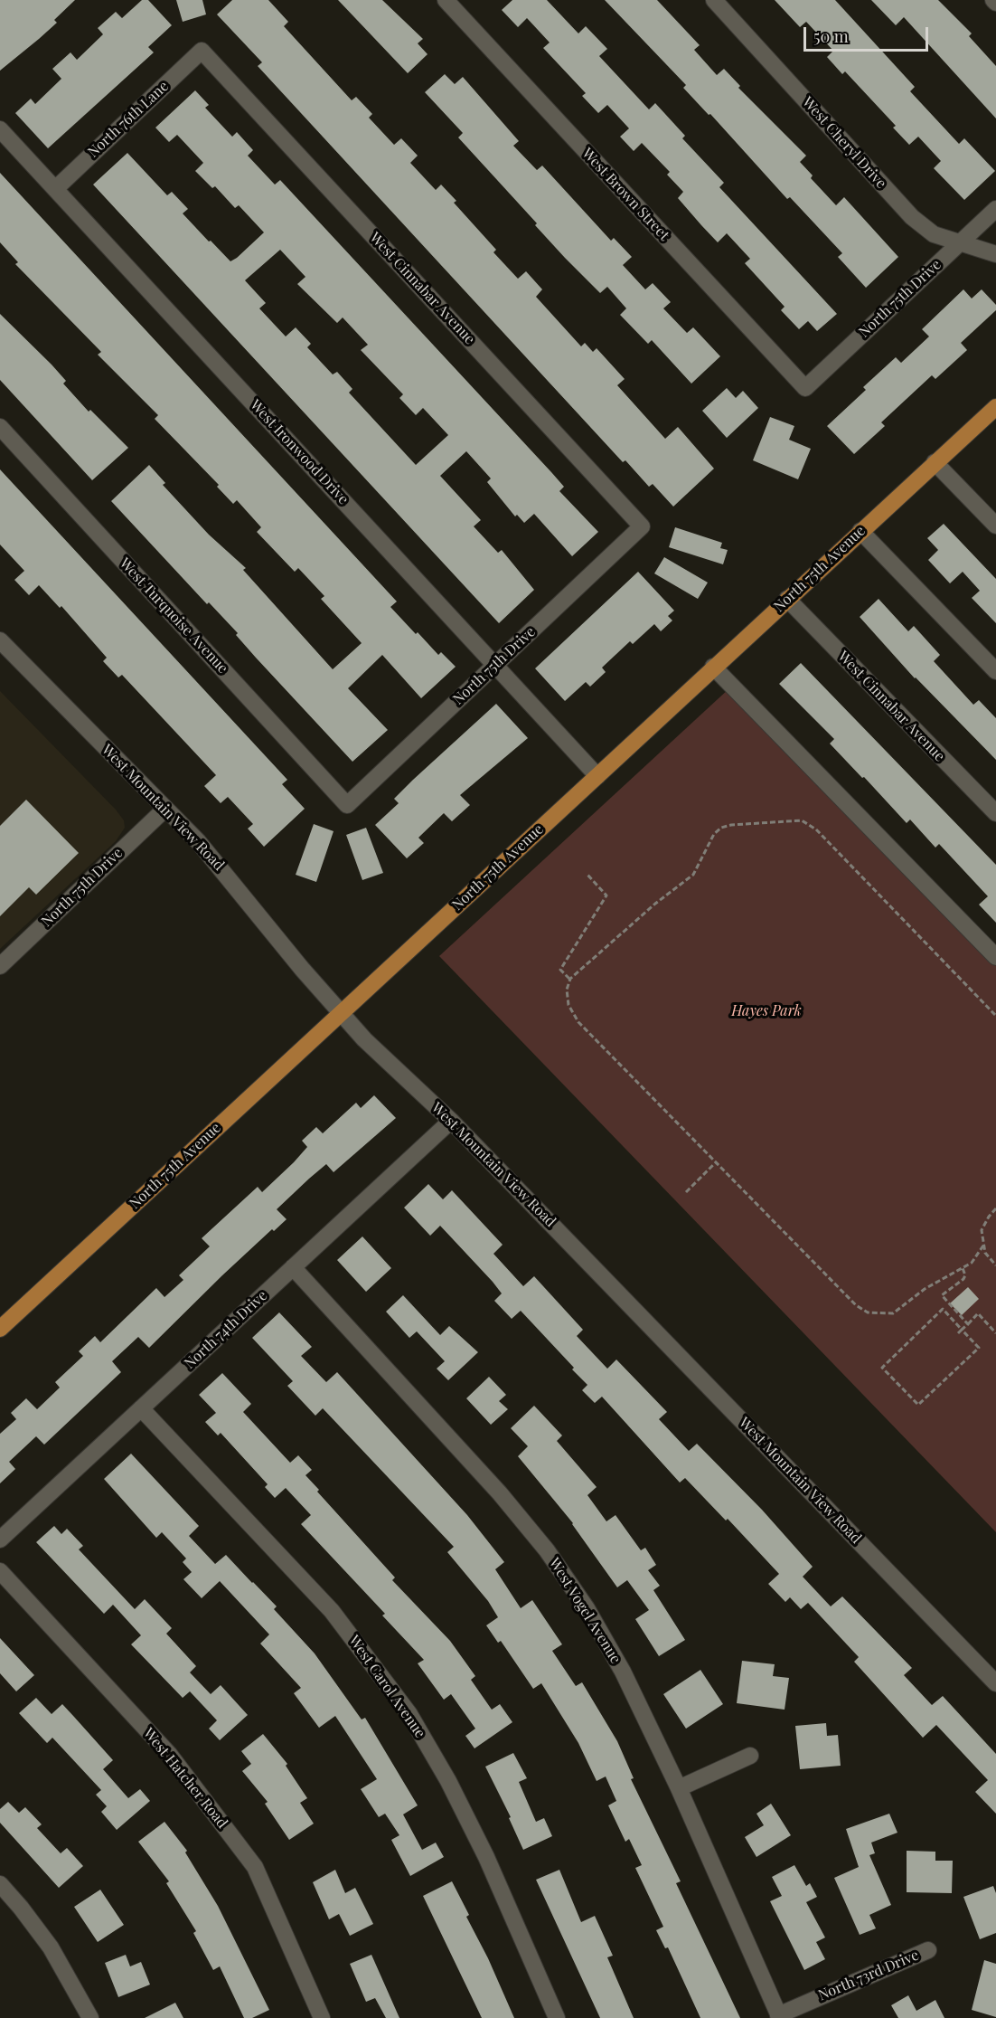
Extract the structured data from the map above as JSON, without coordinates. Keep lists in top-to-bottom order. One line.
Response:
{"streets":{"main road":["North 75th Avenue"],"street":["North 76th Lane","West Cheryl Drive","West Brown Street","West Cinnabar Avenue","North 75th Drive","West Ironwood Drive","West Turquoise Avenue","West Mountain View Road","North 74th Drive","West Vogel Avenue","West Carol Avenue","West Hatcher Road","North 73rd Drive"]},"crossings":[["North 76th Lane","West Cinnabar Avenue"],["North 76th Lane","West Ironwood Drive"],["West Cheryl Drive","North 75th Drive"],["West Brown Street","North 75th Drive"],["West Cinnabar Avenue","North 75th Drive"],["West Cinnabar Avenue","North 75th Avenue"],["North 75th Drive","West Ironwood Drive"],["North 75th Drive","West Turquoise Avenue"],["North 75th Drive","West Mountain View Road"],["West Ironwood Drive","North 75th Avenue"],["North 75th Avenue","West Mountain View Road"],["West Mountain View Road","North 74th Drive"],["North 74th Drive","West Vogel Avenue"],["North 74th Drive","West Carol Avenue"],["West Vogel Avenue","North 73rd Drive"]],"parks":["Hayes Park"],"scale_bar":"50 m"}
